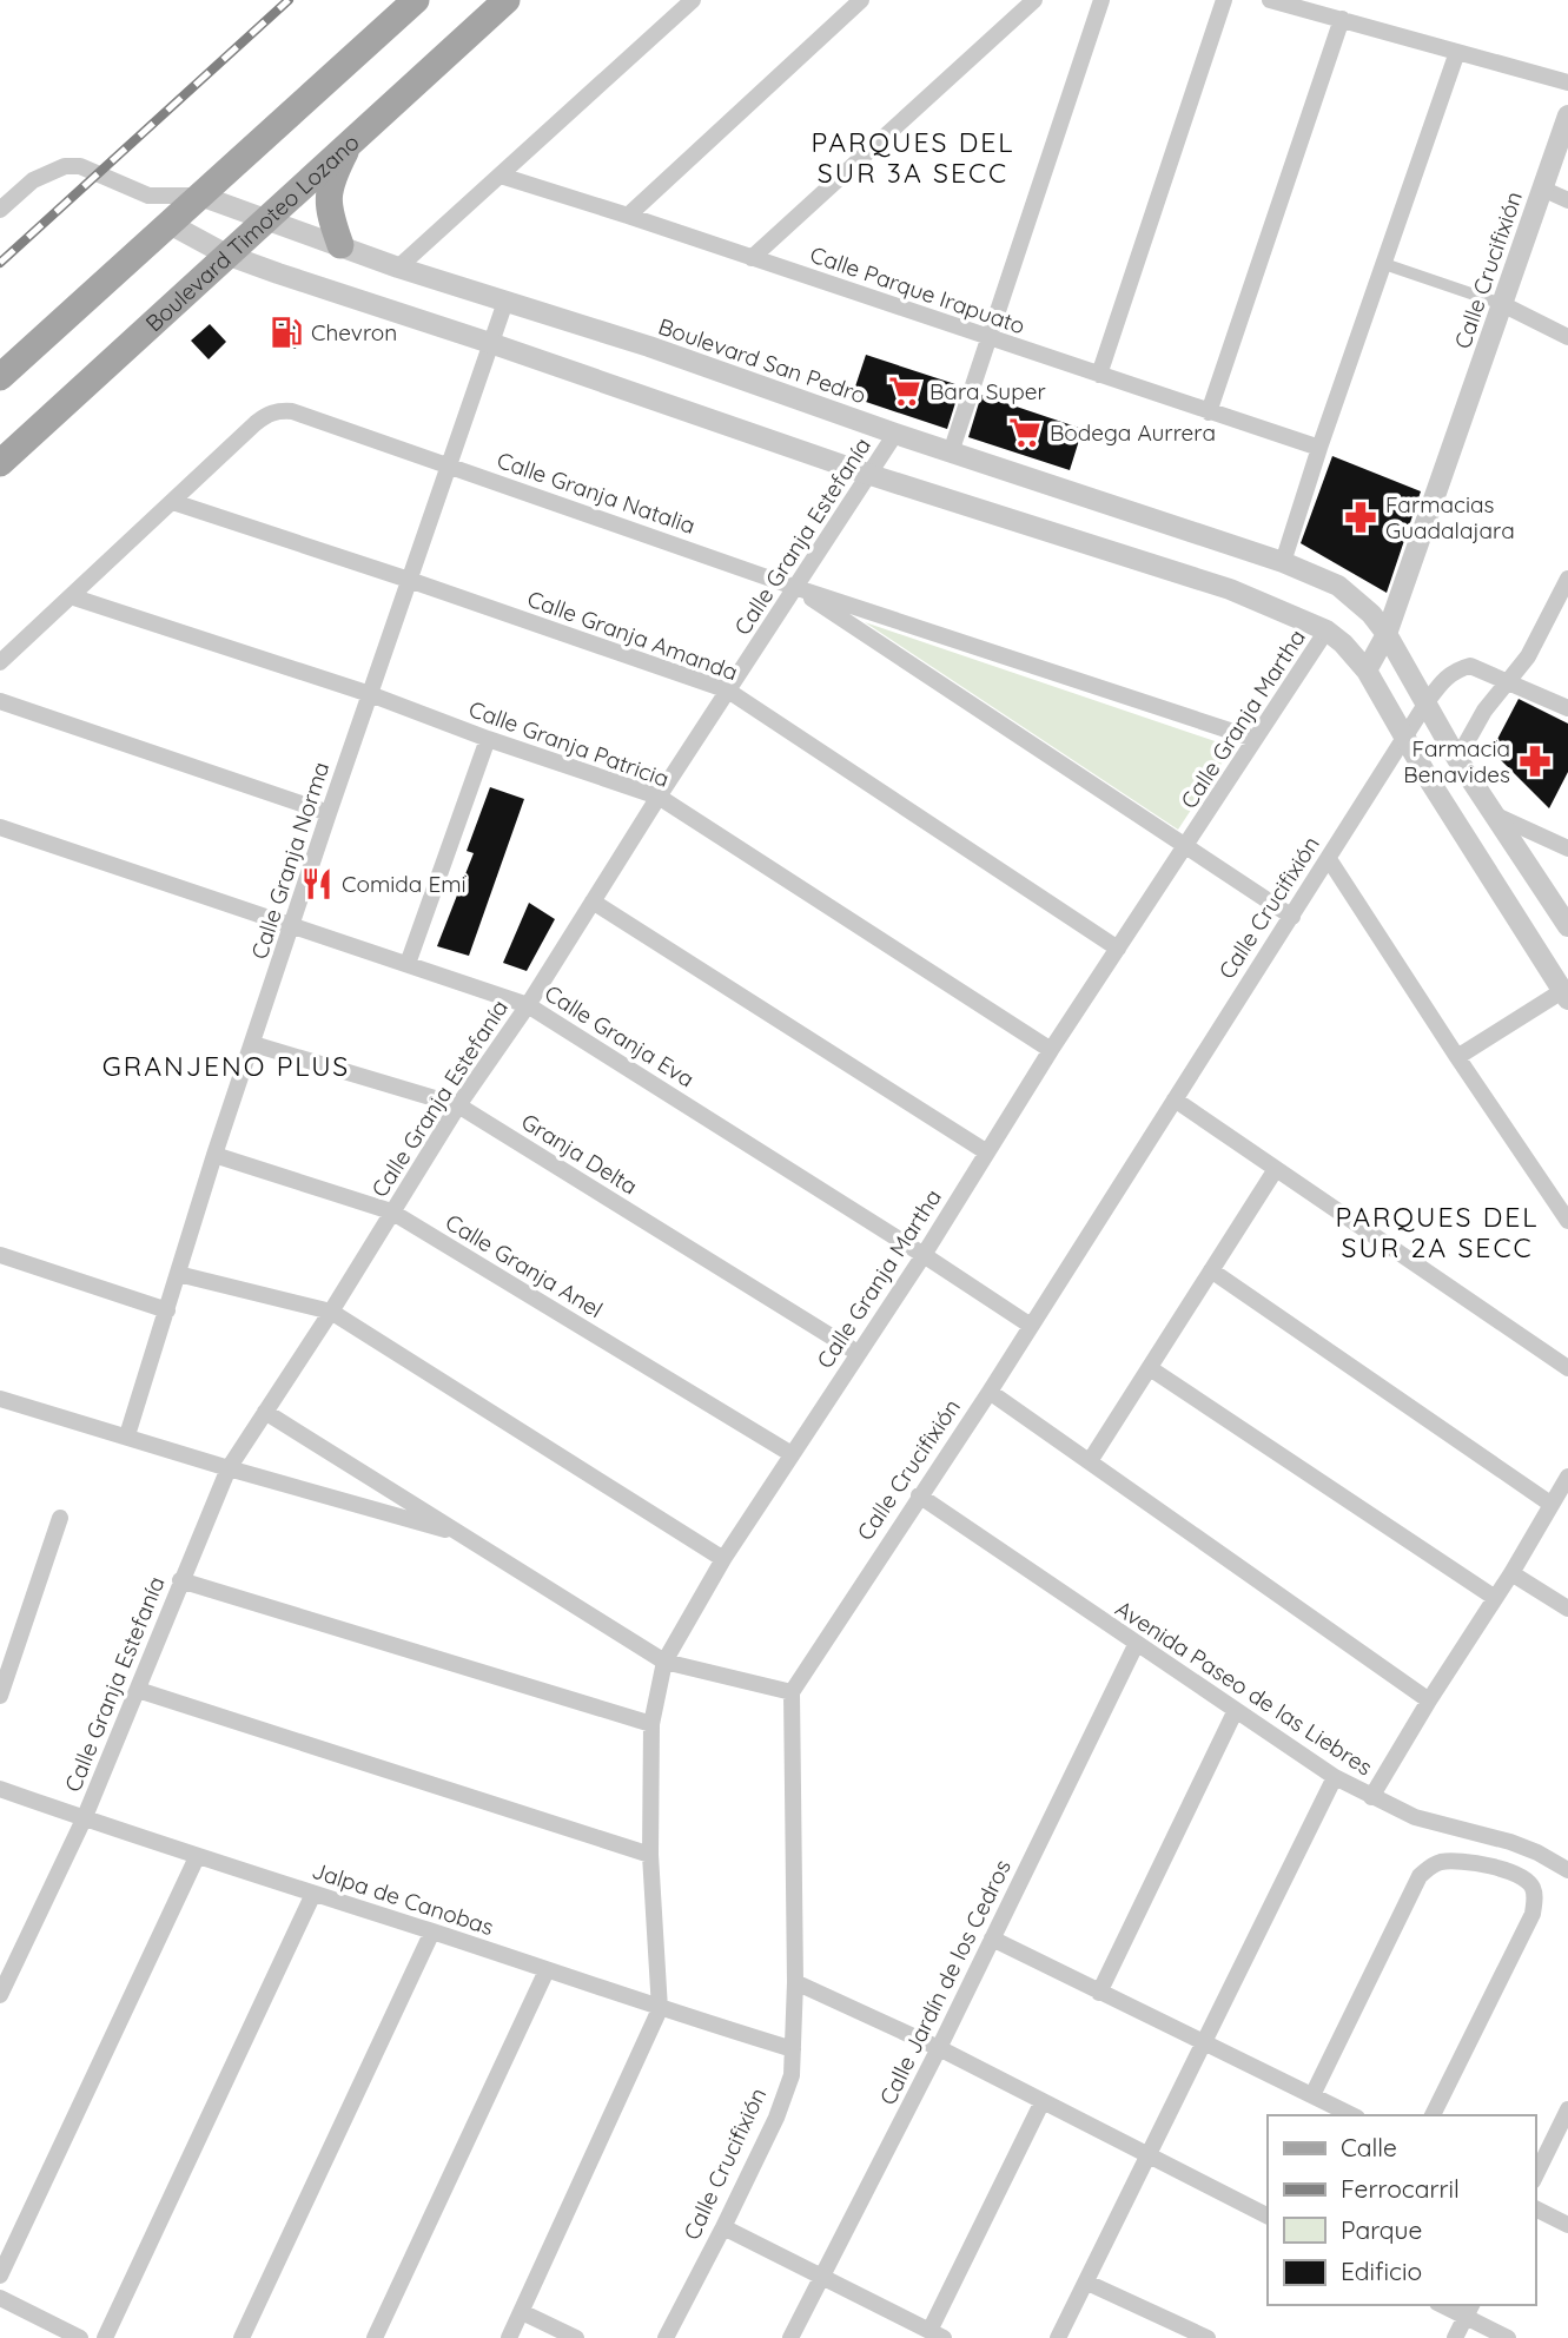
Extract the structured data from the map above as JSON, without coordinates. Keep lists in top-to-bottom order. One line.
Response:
{"streets":{"main road":["Boulevard Timoteo Lozano"],"street":["Calle Crucifixión","Calle Parque Irapuato","Boulevard San Pedro","Calle Granja Natalia","Calle Granja Estefanía","Calle Granja Amanda","Calle Granja Martha","Calle Granja Patricia","Calle Granja Norma","Calle Granja Eva","Granja Delta","Calle Granja Anel","Avenida Paseo de las Liebres","Jalpa de Canobas","Calle Jardín de los Cedros"]},"crossings":[["Boulevard Timoteo Lozano","Boulevard San Pedro"],["Calle Crucifixión","Boulevard San Pedro"],["Calle Crucifixión","Calle Granja Eva"],["Calle Crucifixión","Avenida Paseo de las Liebres"],["Calle Crucifixión","Jalpa de Canobas"],["Boulevard San Pedro","Calle Granja Estefanía"],["Boulevard San Pedro","Calle Granja Norma"],["Calle Granja Natalia","Calle Granja Estefanía"],["Calle Granja Natalia","Calle Granja Amanda"],["Calle Granja Natalia","Calle Granja Martha"],["Calle Granja Natalia","Calle Granja Patricia"],["Calle Granja Natalia","Calle Granja Norma"],["Calle Granja Estefanía","Calle Granja Amanda"],["Calle Granja Estefanía","Calle Granja Patricia"],["Calle Granja Estefanía","Calle Granja Eva"],["Calle Granja Estefanía","Granja Delta"],["Calle Granja Estefanía","Calle Granja Anel"],["Calle Granja Estefanía","Jalpa de Canobas"],["Calle Granja Amanda","Calle Granja Martha"],["Calle Granja Amanda","Calle Granja Norma"],["Calle Granja Martha","Calle Granja Patricia"],["Calle Granja Martha","Calle Granja Eva"],["Calle Granja Martha","Granja Delta"],["Calle Granja Martha","Calle Granja Anel"],["Calle Granja Martha","Jalpa de Canobas"],["Calle Granja Patricia","Calle Granja Norma"],["Calle Granja Norma","Calle Granja Eva"],["Calle Granja Norma","Granja Delta"],["Calle Granja Norma","Calle Granja Anel"],["Avenida Paseo de las Liebres","Calle Jardín de los Cedros"]],"districts":["PARQUES DEL SUR 3A SECC","GRANJENO PLUS","PARQUES DEL SUR 2A SECC"],"places":{"fuel station":["Chevron"],"supermarket":["Bara Super","Bodega Aurrera"],"pharmacy":["Farmacias Guadalajara","Farmacia Benavides"],"restaurant":["Comida Emi"]},"legend":["Calle","Ferrocarril","Parque","Edificio"]}
